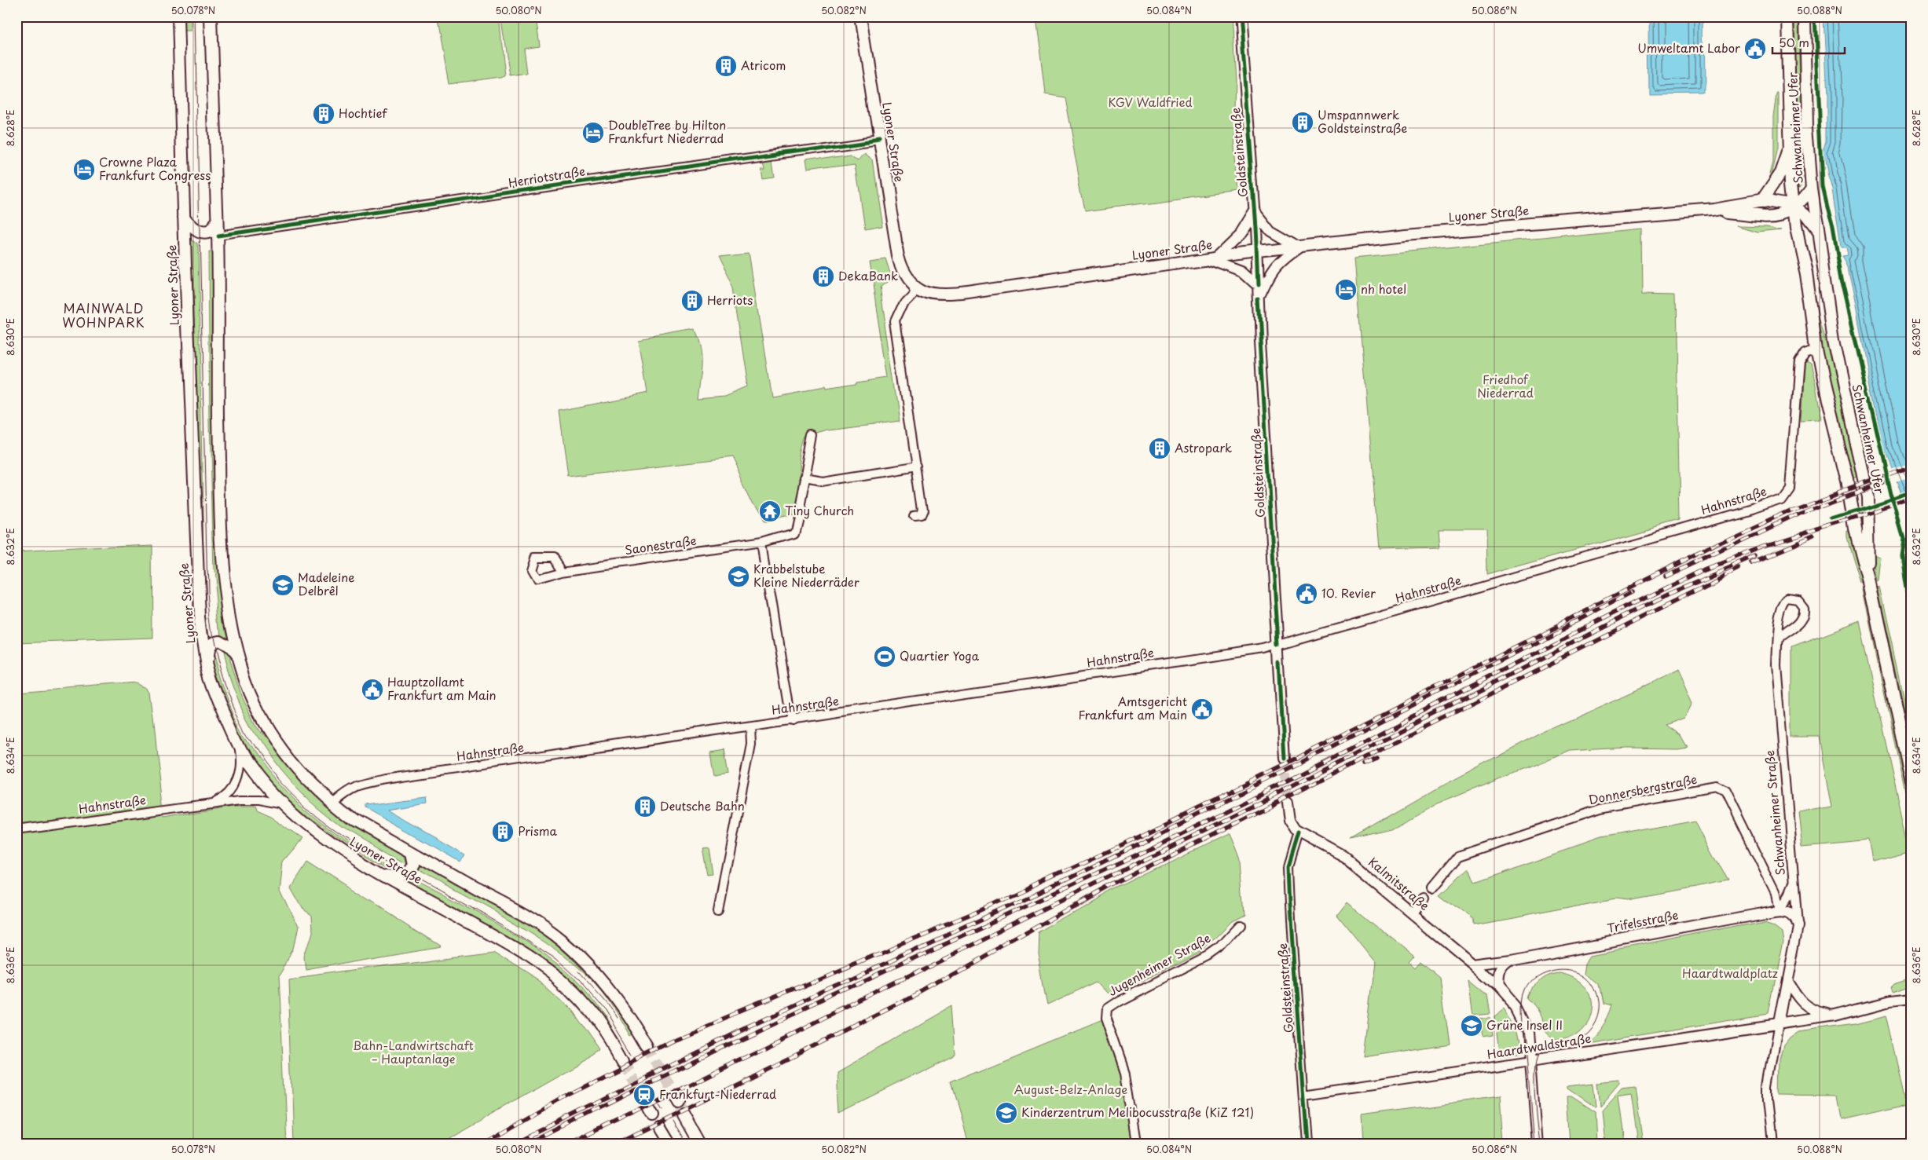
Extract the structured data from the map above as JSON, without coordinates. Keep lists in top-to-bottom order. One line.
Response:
{"streets":{"main road":["Schwanheimer Ufer","Lyoner Straße"],"street":["Goldsteinstraße","Herriotstraße","Hahnstraße","Saonestraße","Donnersbergstraße","Schwanheimer Straße","Kalmitstraße","Trifelsstraße","Jugenheimer Straße","Haardtwaldstraße"]},"crossings":[["Schwanheimer Ufer","Lyoner Straße"],["Schwanheimer Ufer","Hahnstraße"],["Lyoner Straße","Goldsteinstraße"],["Lyoner Straße","Herriotstraße"],["Lyoner Straße","Hahnstraße"],["Goldsteinstraße","Hahnstraße"],["Goldsteinstraße","Kalmitstraße"],["Goldsteinstraße","Haardtwaldstraße"],["Donnersbergstraße","Trifelsstraße"],["Schwanheimer Straße","Haardtwaldstraße"],["Kalmitstraße","Trifelsstraße"]],"districts":["MAINWALD WOHNPARK"],"parks":["KGV Waldfried","Friedhof Niederrad","Haardtwaldplatz","Bahn-Landwirtschaft – Hauptanlage","August-Belz-Anlage"],"places":{"public building":["Umweltamt Labor","10. Revier","Hauptzollamt Frankfurt am Main","Amtsgericht Frankfurt am Main"],"building":["Atricom","Hochtief","Umspannwerk Goldsteinstraße","DekaBank","Herriots","Astropark","Deutsche Bahn","Prisma"],"hotel":["DoubleTree by Hilton Frankfurt Niederrad","Crowne Plaza Frankfurt Congress","nh hotel"],"temple":["Tiny Church"],"school or university":["Krabbelstube Kleine Niederräder","Madeleine Delbrêl","Grüne Insel II","Kinderzentrum Melibocusstraße (KiZ 121)"],"sports":["Quartier Yoga"],"station":["Frankfurt-Niederrad"]},"scale_bar":"50 m","coordinates":["50.078°N","50.080°N","50.082°N","50.084°N","50.086°N","50.088°N","8.628°E","8.630°E","8.632°E","8.634°E","8.636°E"]}
